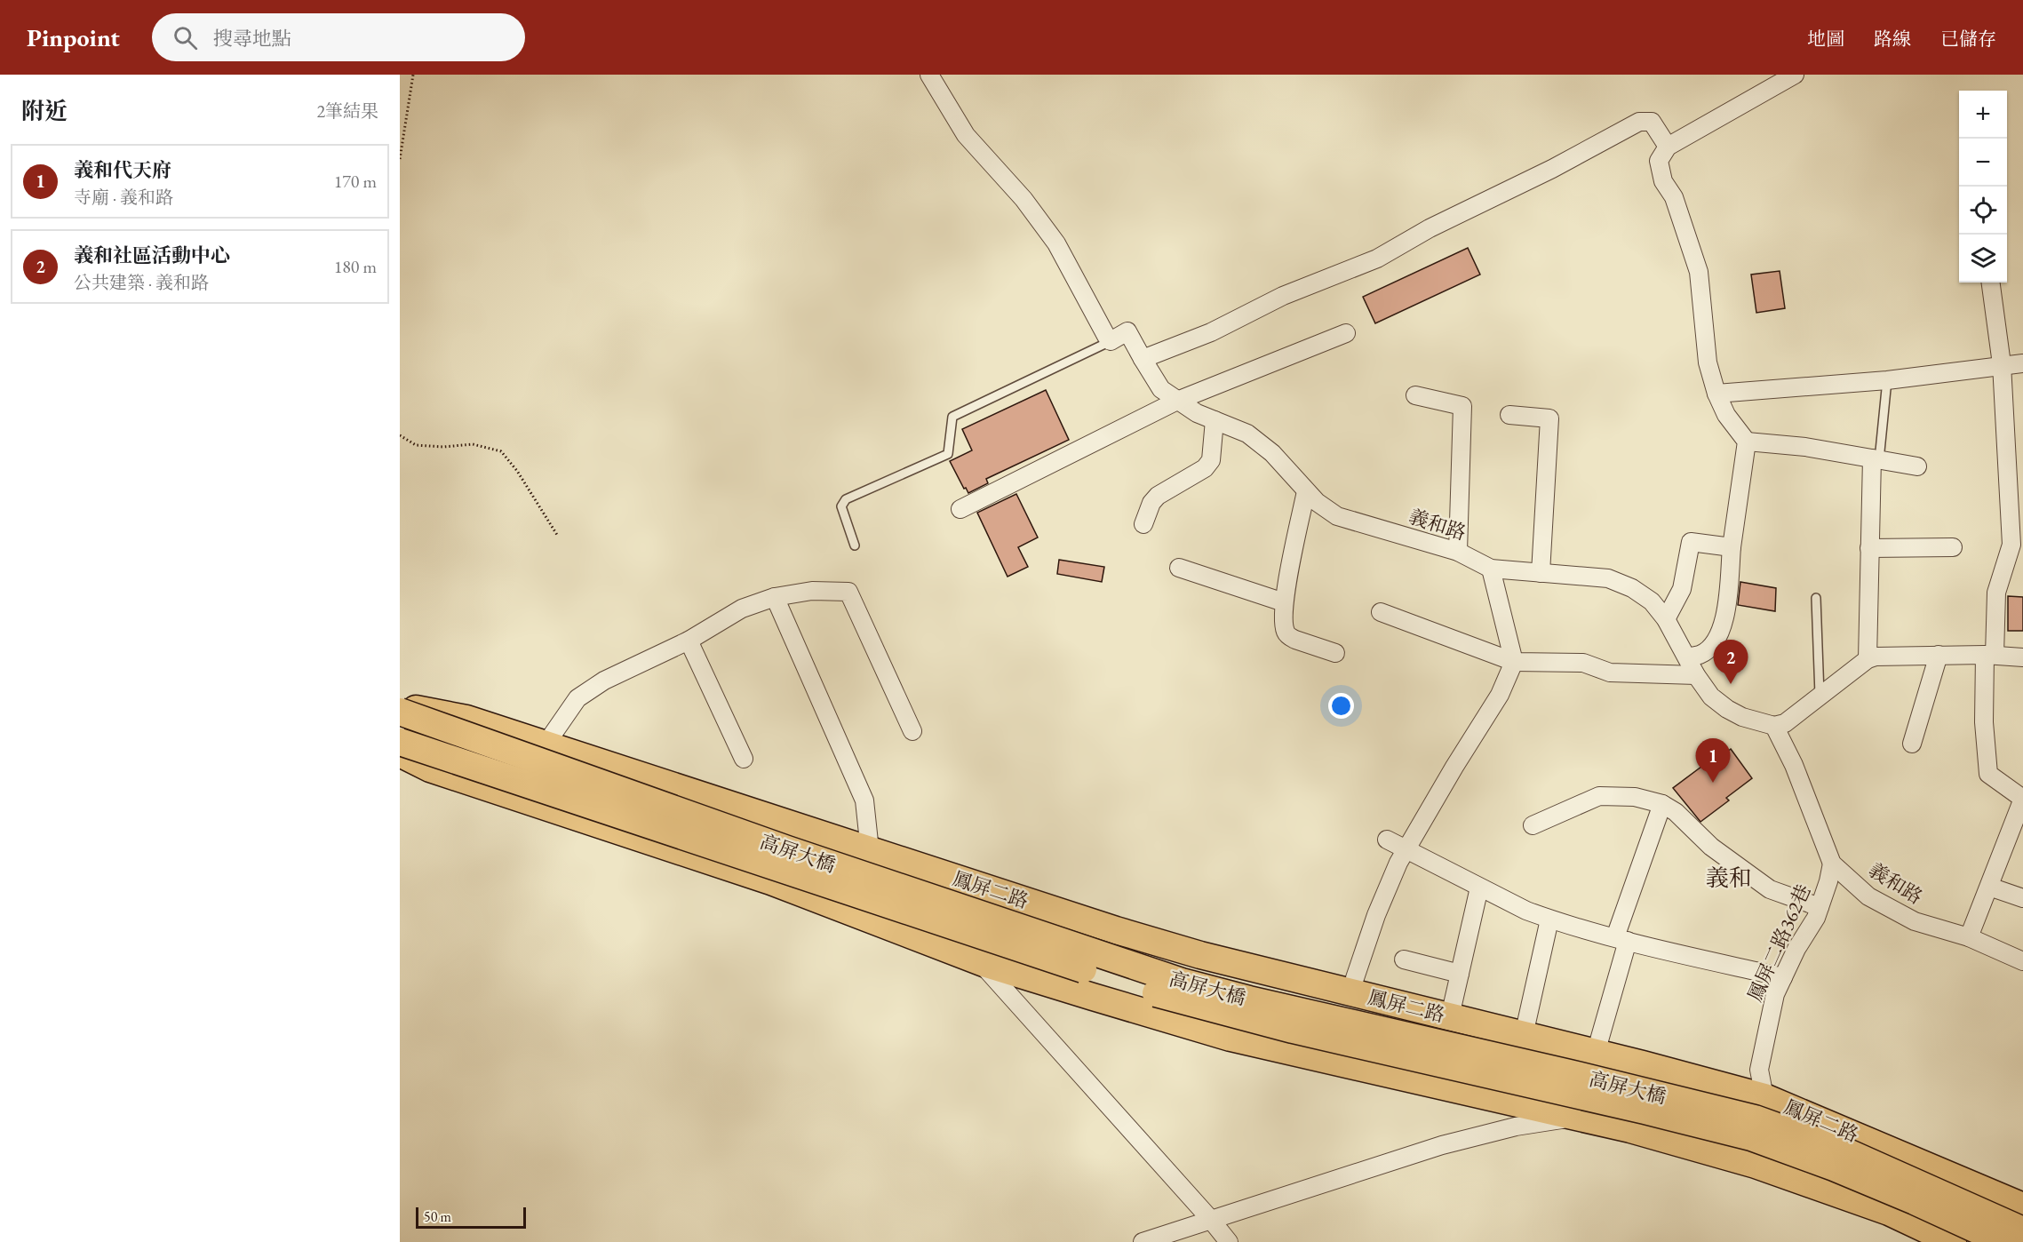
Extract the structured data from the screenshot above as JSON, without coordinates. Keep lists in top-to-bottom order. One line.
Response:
{"streets":{"main road":["高屏大橋","鳳屏二路"],"street":["義和路","鳳屏二路362巷"]},"crossings":[["義和路","鳳屏二路362巷"],["高屏大橋","鳳屏二路"],["鳳屏二路","鳳屏二路362巷"]],"districts":["義和"],"scale_bar":"50 m","page":{"header":"Pinpoint","search":"搜尋地點","nav":["地圖","路線","已儲存"],"heading":["附近","2筆結果"],"map_buttons":["+","−"],"list":[{"mark":"1","name":"義和代天府","note":"寺廟 · 義和路","value":"170 m"},{"mark":"2","name":"義和社區活動中心","note":"公共建築 · 義和路","value":"180 m"}],"pins":["2","1"],"scale":"50 m"}}
